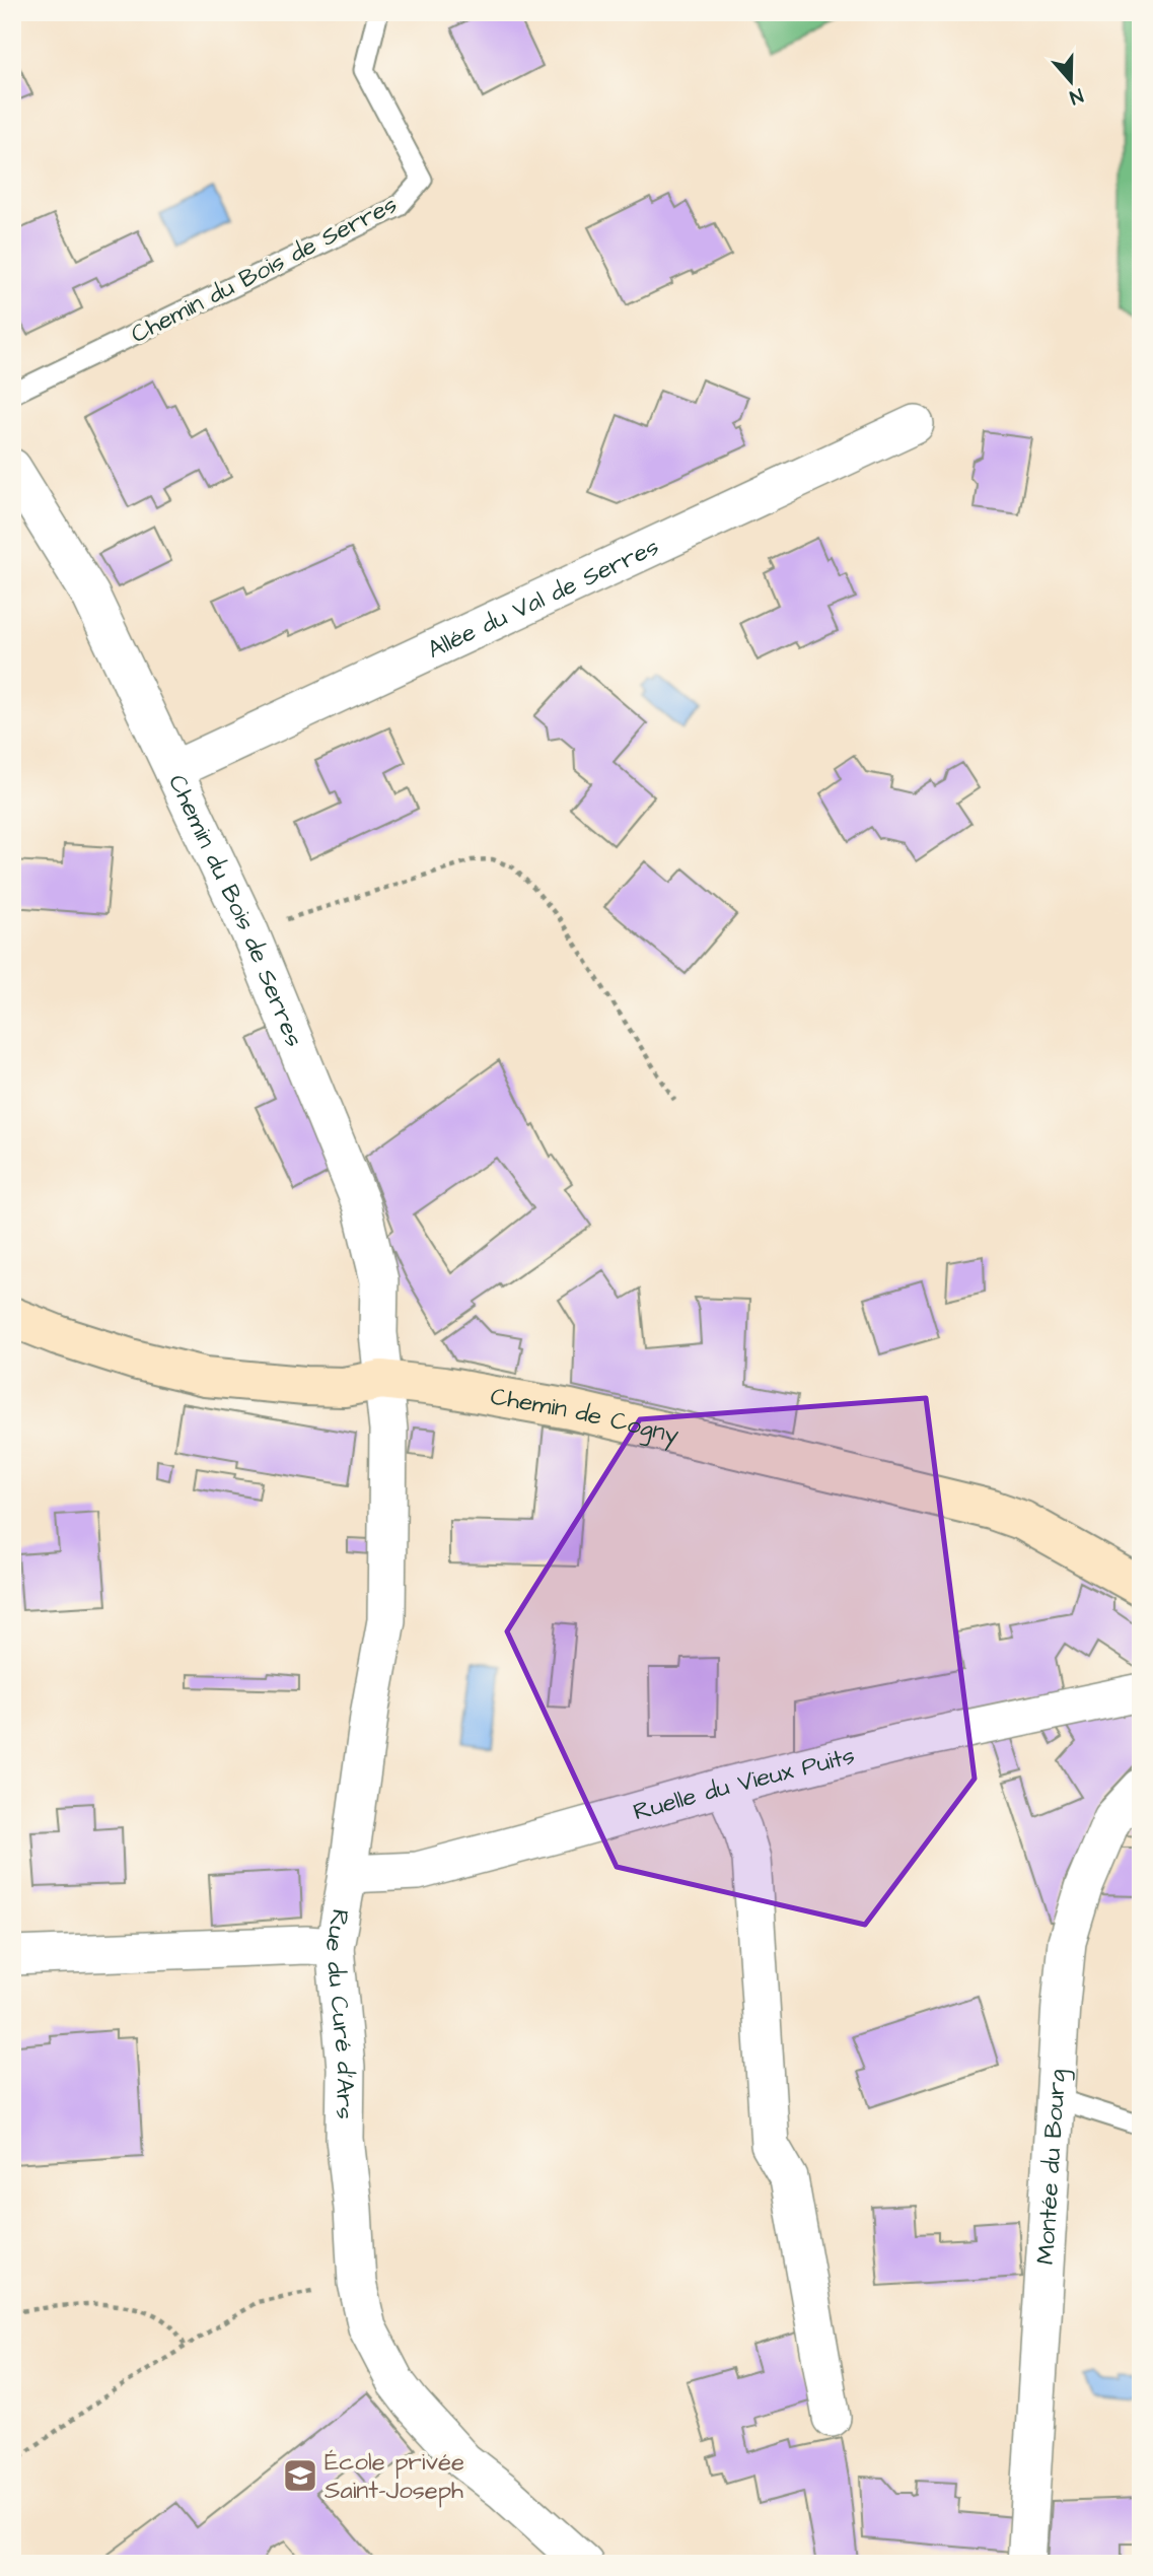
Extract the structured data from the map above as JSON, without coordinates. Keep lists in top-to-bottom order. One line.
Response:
{"streets":{"street":["Chemin du Bois de Serres","Allée du Val de Serres","Chemin de Cogny","Ruelle du Vieux Puits","Rue du Curé d'Ars","Montée du Bourg"]},"crossings":[["Chemin du Bois de Serres","Allée du Val de Serres"],["Chemin du Bois de Serres","Chemin de Cogny"],["Chemin du Bois de Serres","Rue du Curé d'Ars"],["Chemin de Cogny","Rue du Curé d'Ars"],["Ruelle du Vieux Puits","Rue du Curé d'Ars"]],"places":{"school or university":["École privée Saint-Joseph"]},"north":"bottom"}
